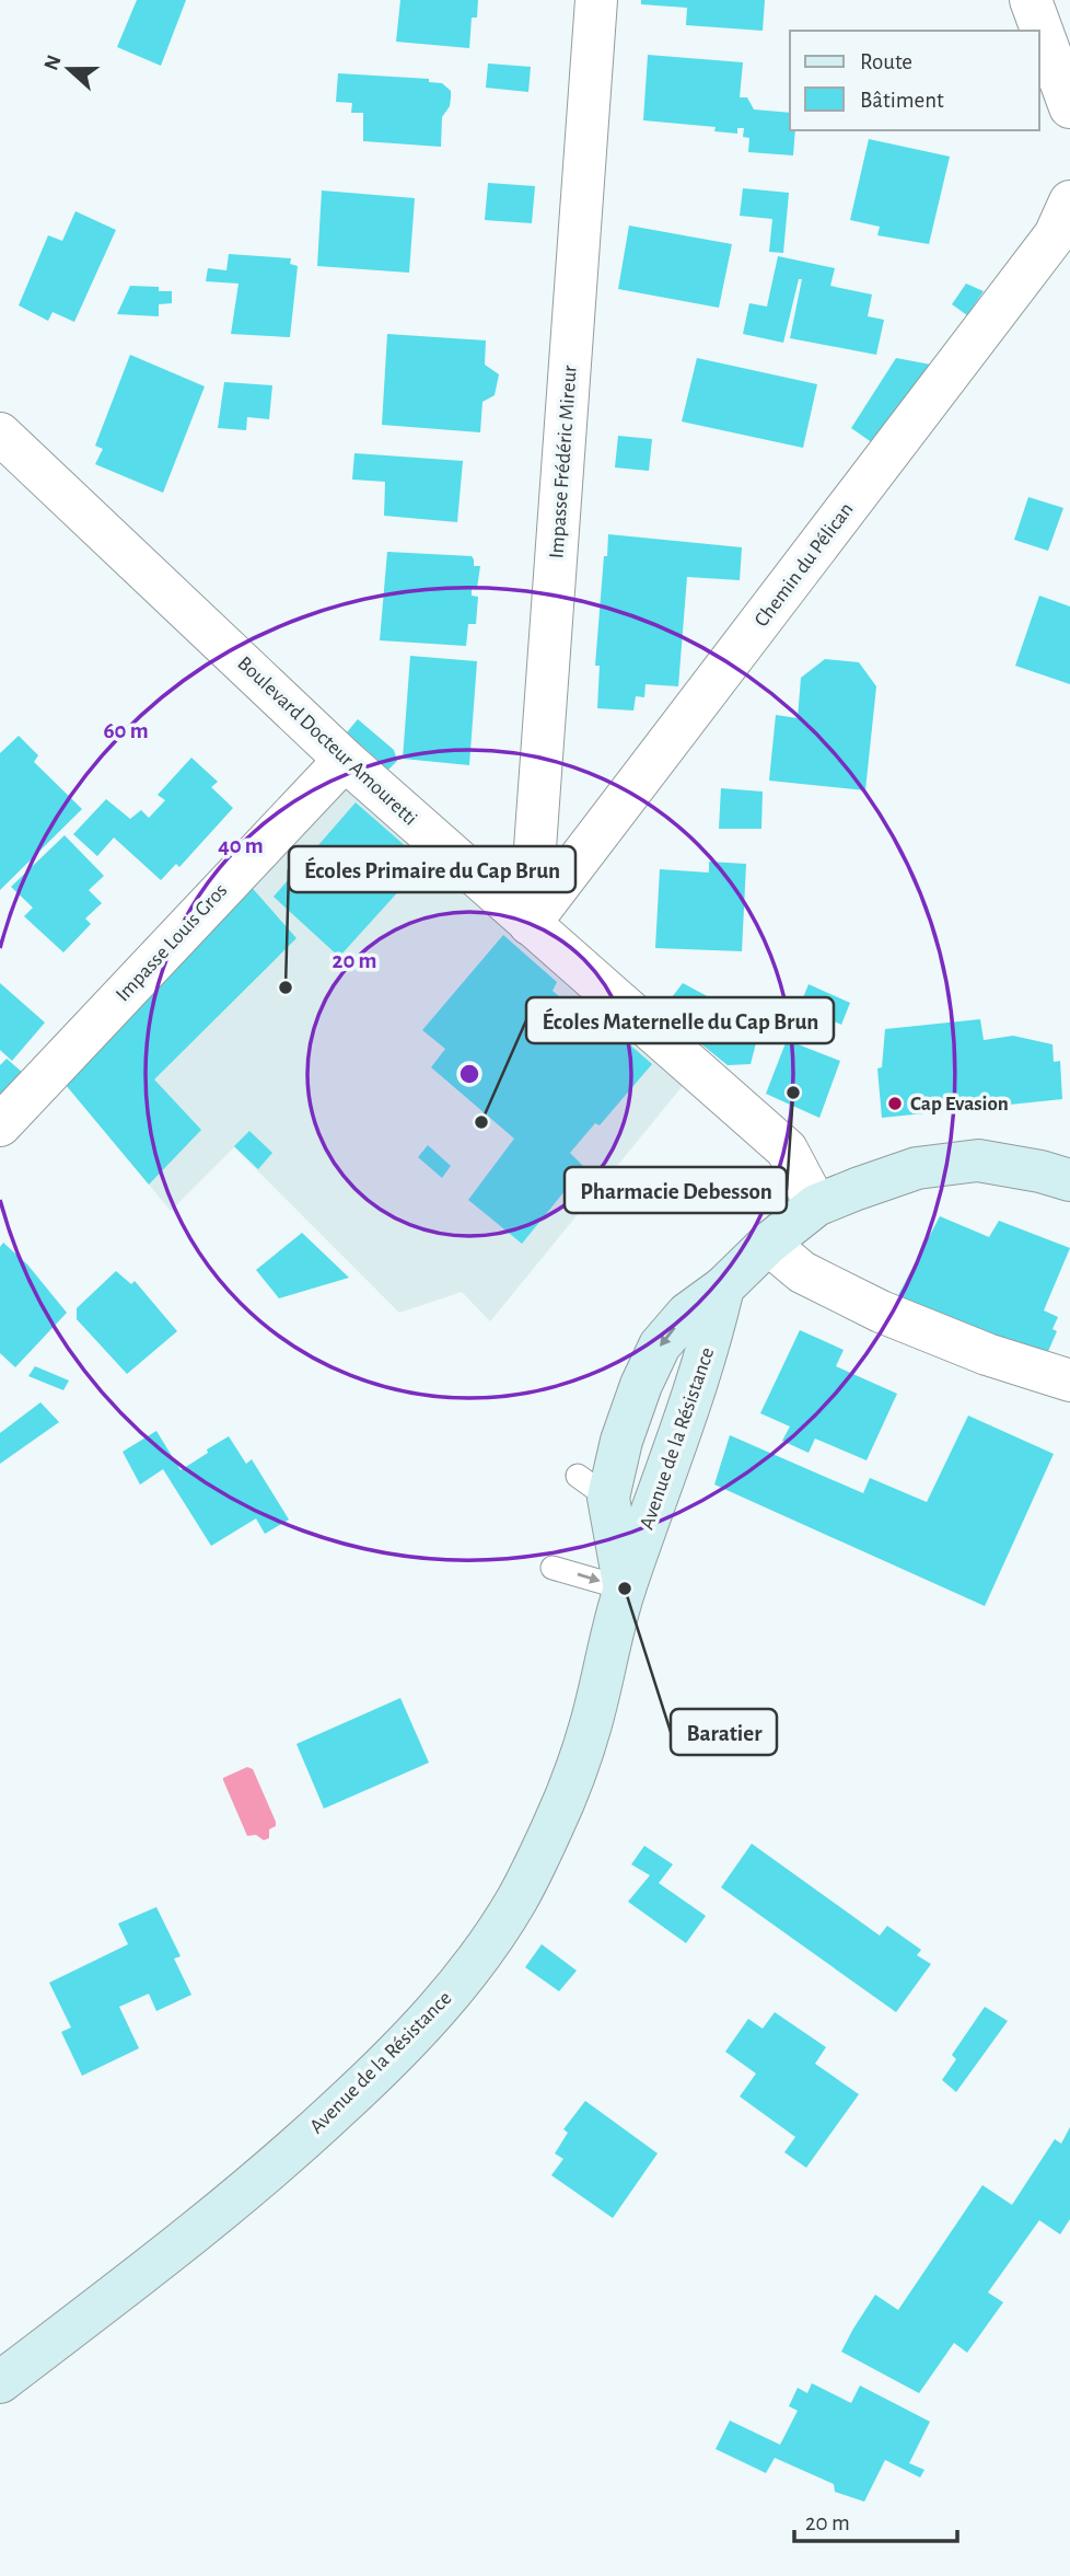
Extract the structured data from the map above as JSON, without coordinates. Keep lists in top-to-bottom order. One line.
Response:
{"streets":{"street":["Impasse Frédéric Mireur","Chemin du Pélican","Boulevard Docteur Amouretti","Impasse Louis Gros","Avenue de la Résistance"]},"crossings":[["Impasse Frédéric Mireur","Chemin du Pélican"],["Impasse Frédéric Mireur","Boulevard Docteur Amouretti"],["Chemin du Pélican","Boulevard Docteur Amouretti"],["Boulevard Docteur Amouretti","Impasse Louis Gros"],["Boulevard Docteur Amouretti","Avenue de la Résistance"]],"places":["Écoles Primaire du Cap Brun","Pharmacie Debesson","Cap Evasion","Écoles Maternelle du Cap Brun","Baratier"],"legend":["Route","Bâtiment"],"scale_bar":"20 m","north":"left","rings":["60 m","40 m","20 m"]}
